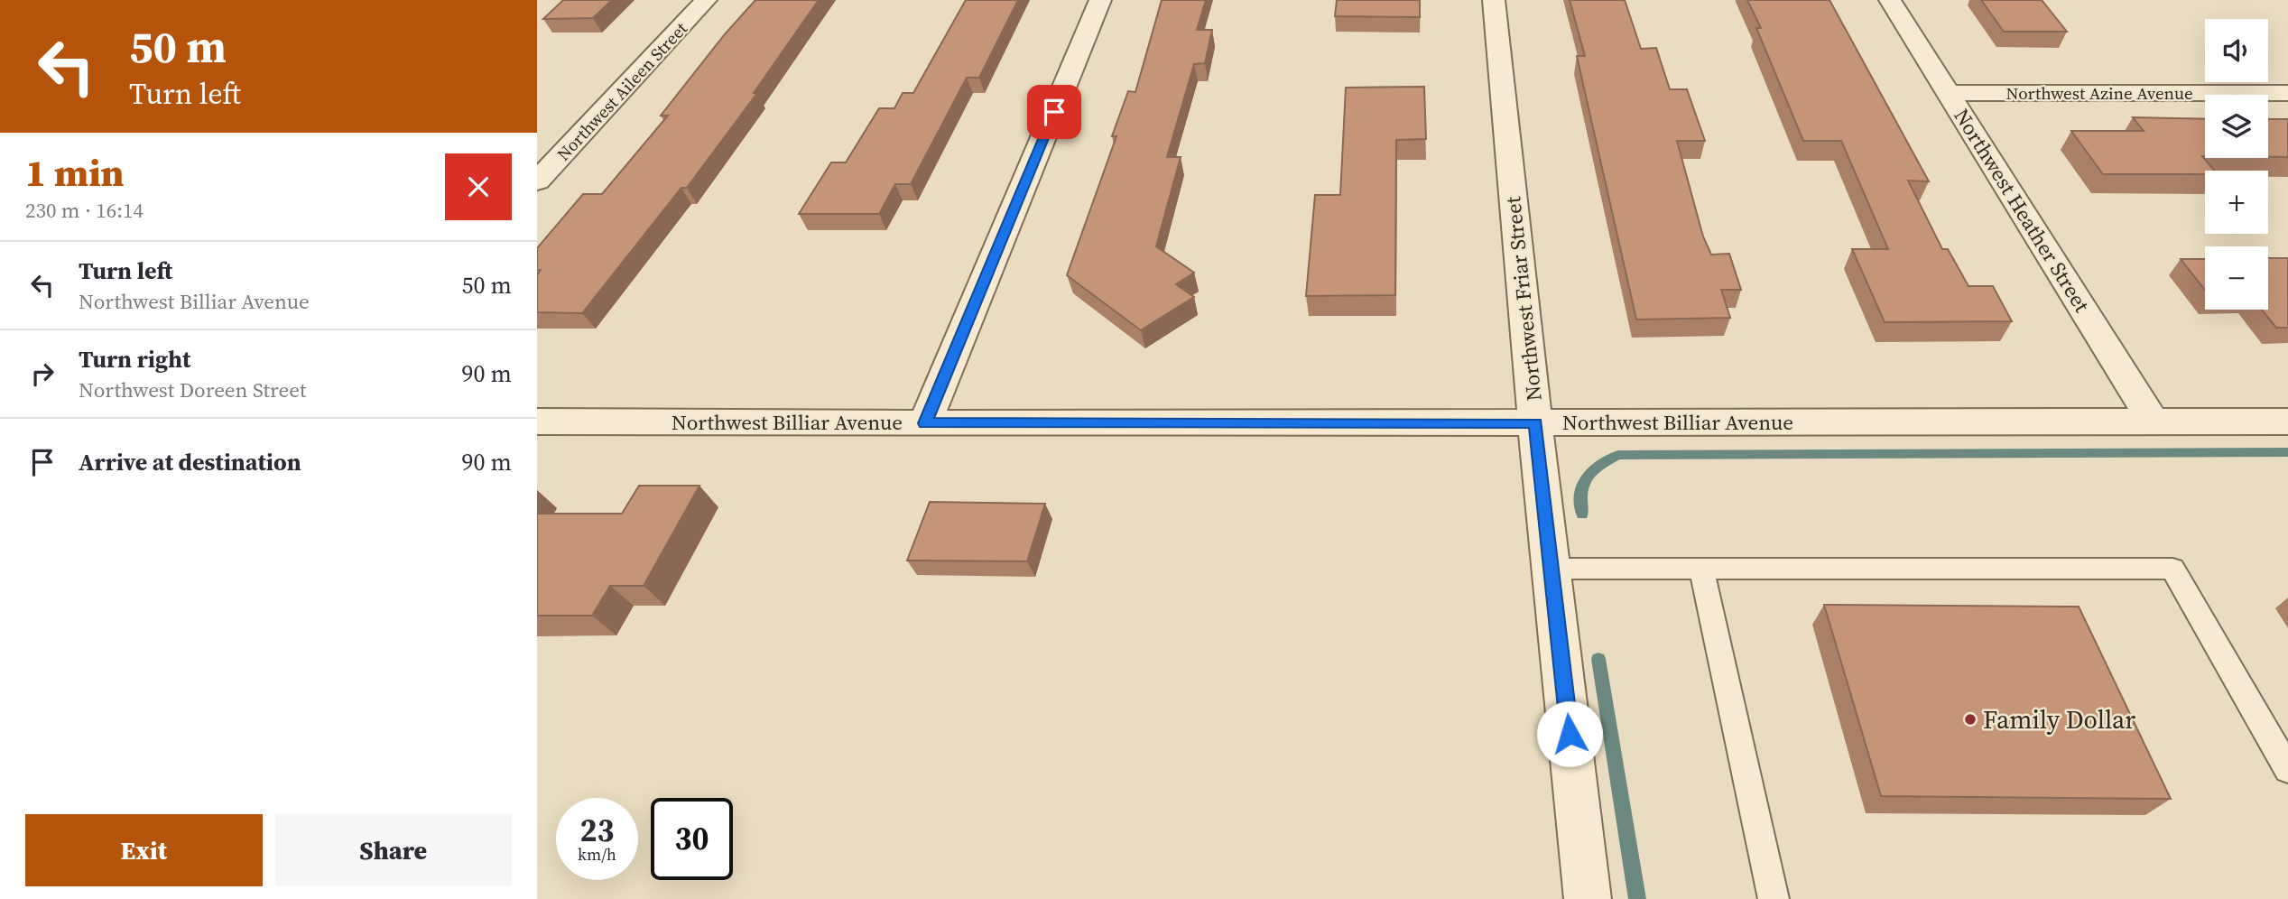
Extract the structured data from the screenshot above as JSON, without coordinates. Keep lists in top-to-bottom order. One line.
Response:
{"streets":{"street":["Northwest Aileen Street","Northwest Azine Avenue","Northwest Heather Street","Northwest Friar Street","Northwest Billiar Avenue"]},"crossings":[["Northwest Azine Avenue","Northwest Heather Street"],["Northwest Heather Street","Northwest Billiar Avenue"],["Northwest Friar Street","Northwest Billiar Avenue"]],"places":["Family Dollar"],"page":{"turn":["50 m","Turn left"],"map_buttons":["+","−"],"heading":["1 min","230 m · 16:14"],"list":[{"name":"Turn left","note":"Northwest Billiar Avenue","value":"50 m"},{"name":"Turn right","note":"Northwest Doreen Street","value":"90 m"},{"name":"Arrive at destination","value":"90 m"}],"speed":"23 km/h","limit":"30","buttons":["Exit","Share"]}}
